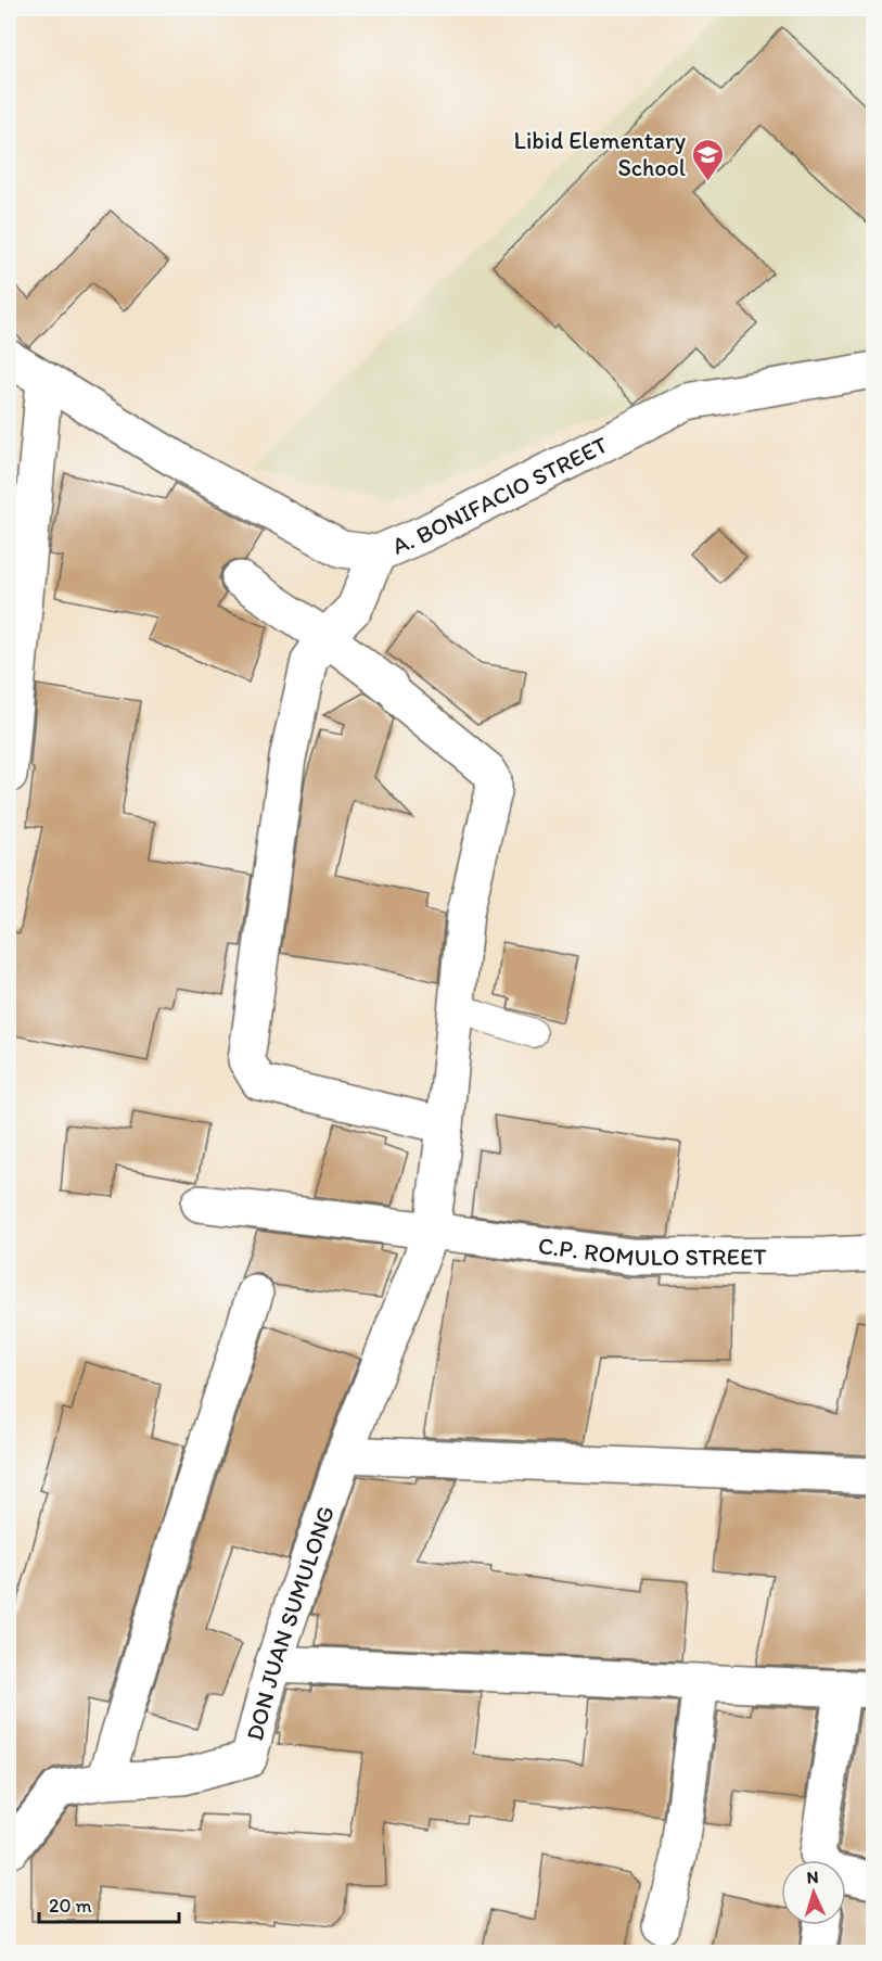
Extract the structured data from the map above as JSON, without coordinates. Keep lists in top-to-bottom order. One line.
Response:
{"streets":{"street":["A. BONIFACIO STREET","C.P. ROMULO STREET","DON JUAN SUMULONG"]},"crossings":[["C.P. ROMULO STREET","DON JUAN SUMULONG"]],"places":{"school or university":["Libid Elementary School"]},"scale_bar":"20 m","north":"top"}
